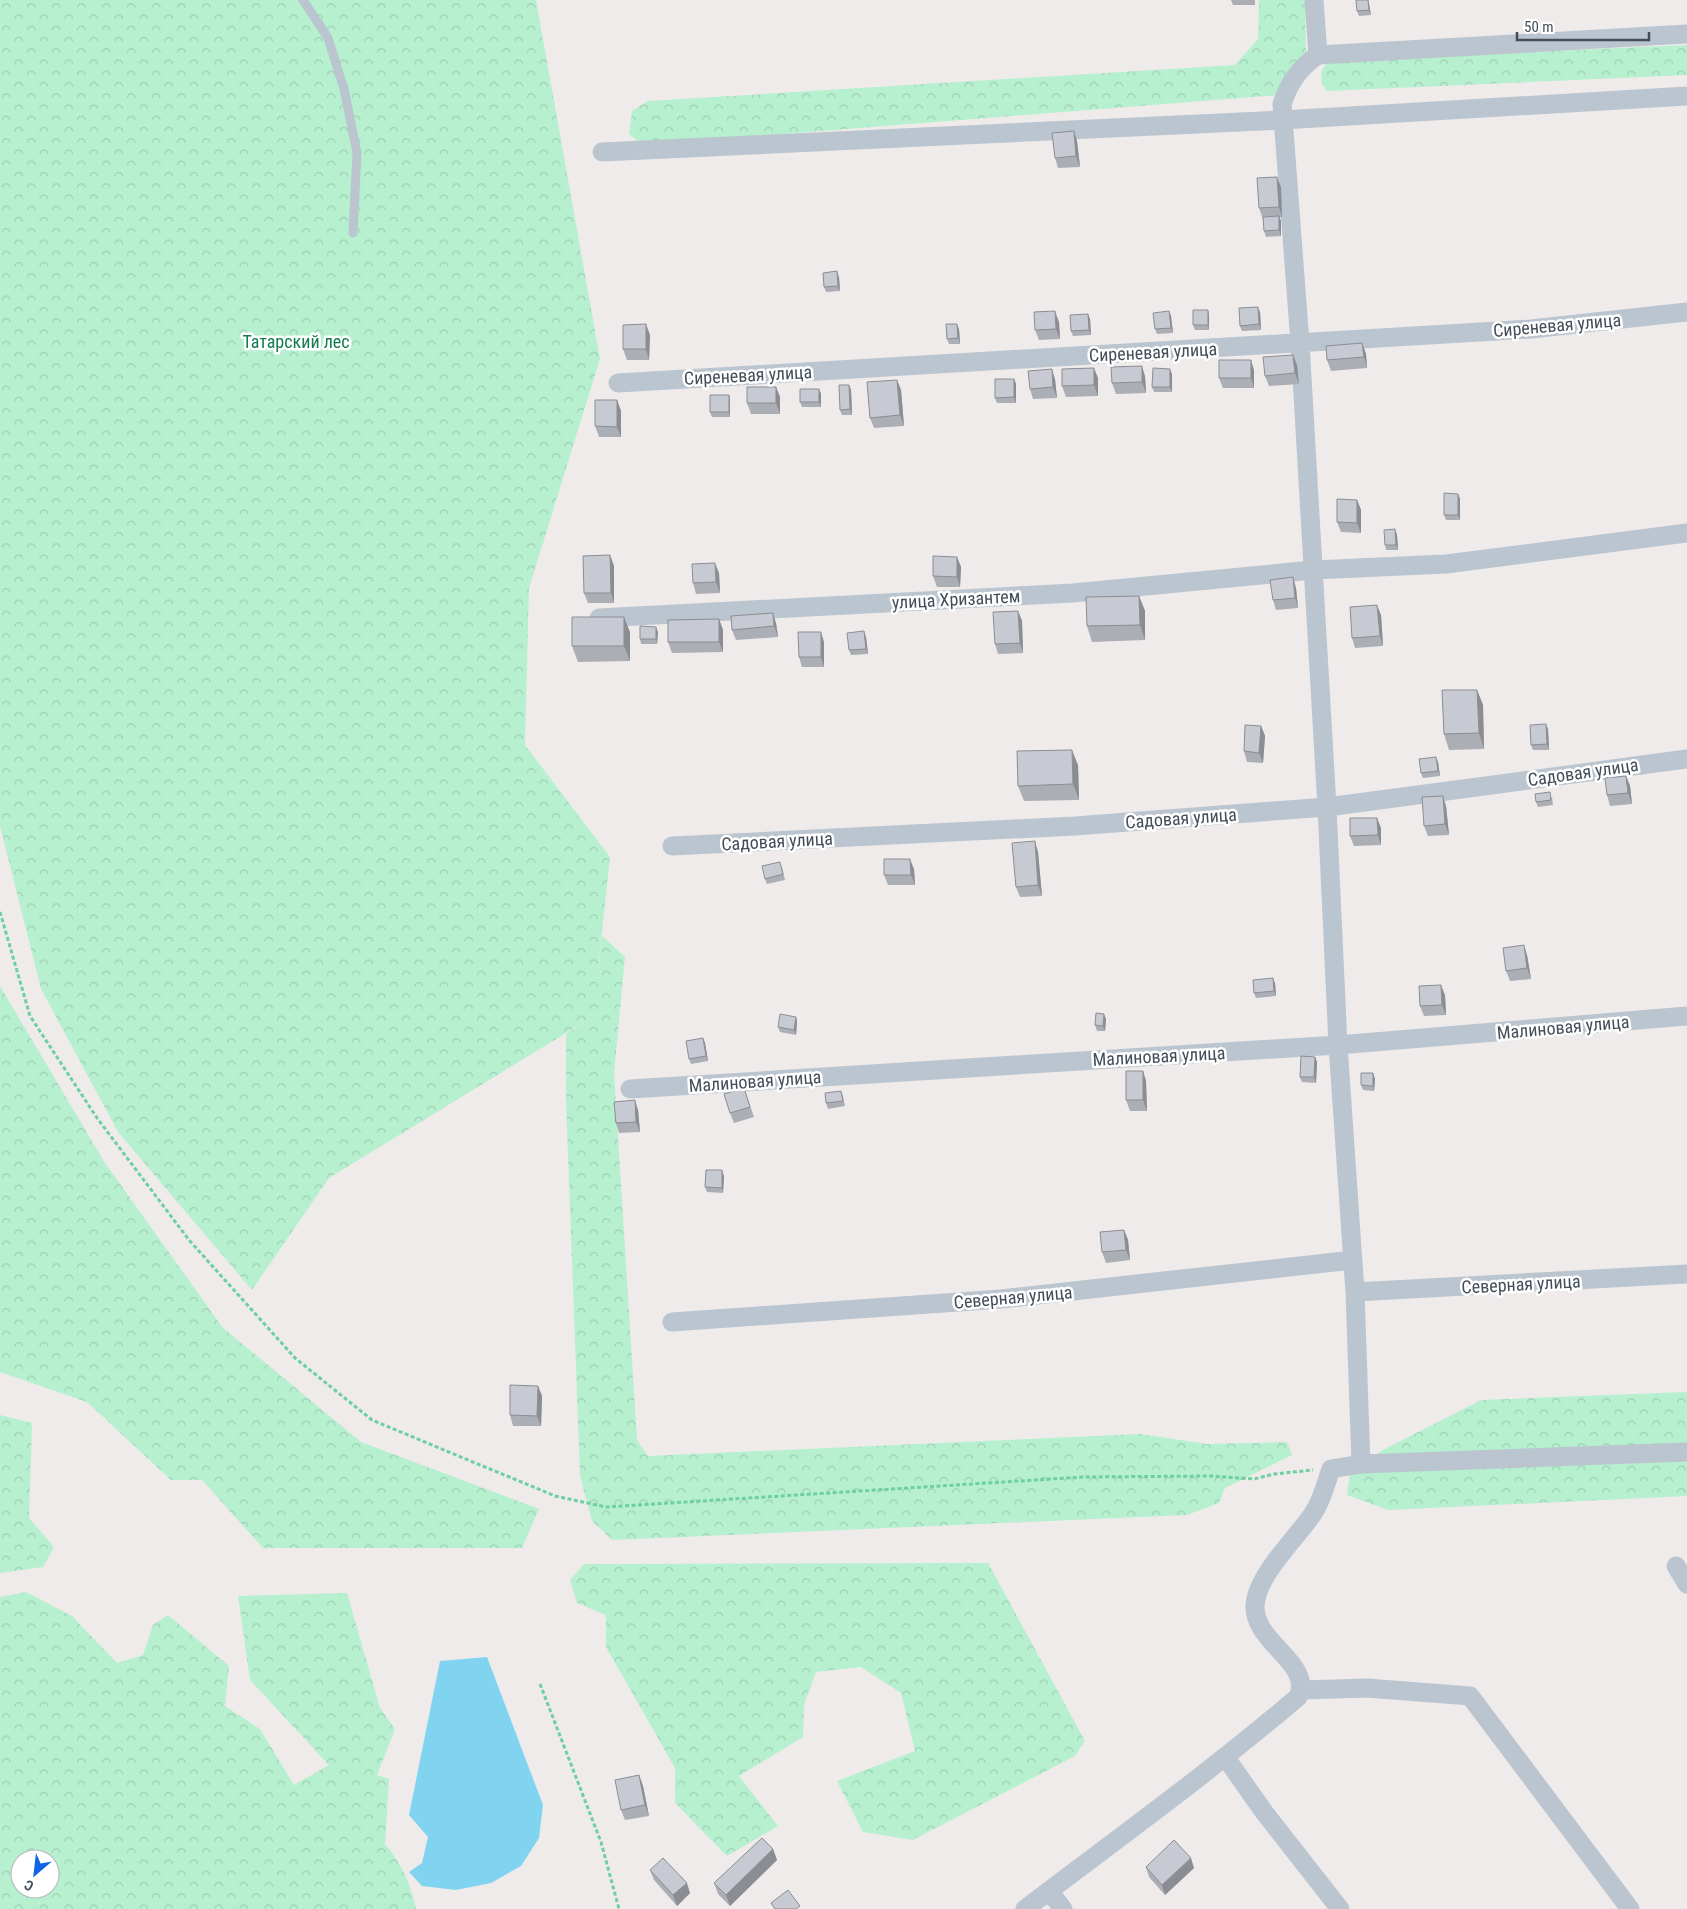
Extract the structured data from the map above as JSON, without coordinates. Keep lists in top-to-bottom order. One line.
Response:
{"streets":{"street":["Сиреневая улица","улица Хризантем","Садовая улица","Малиновая улица","Северная улица"]},"parks":["Татарский лес"],"scale_bar":"50 m","north":"bottom left"}
